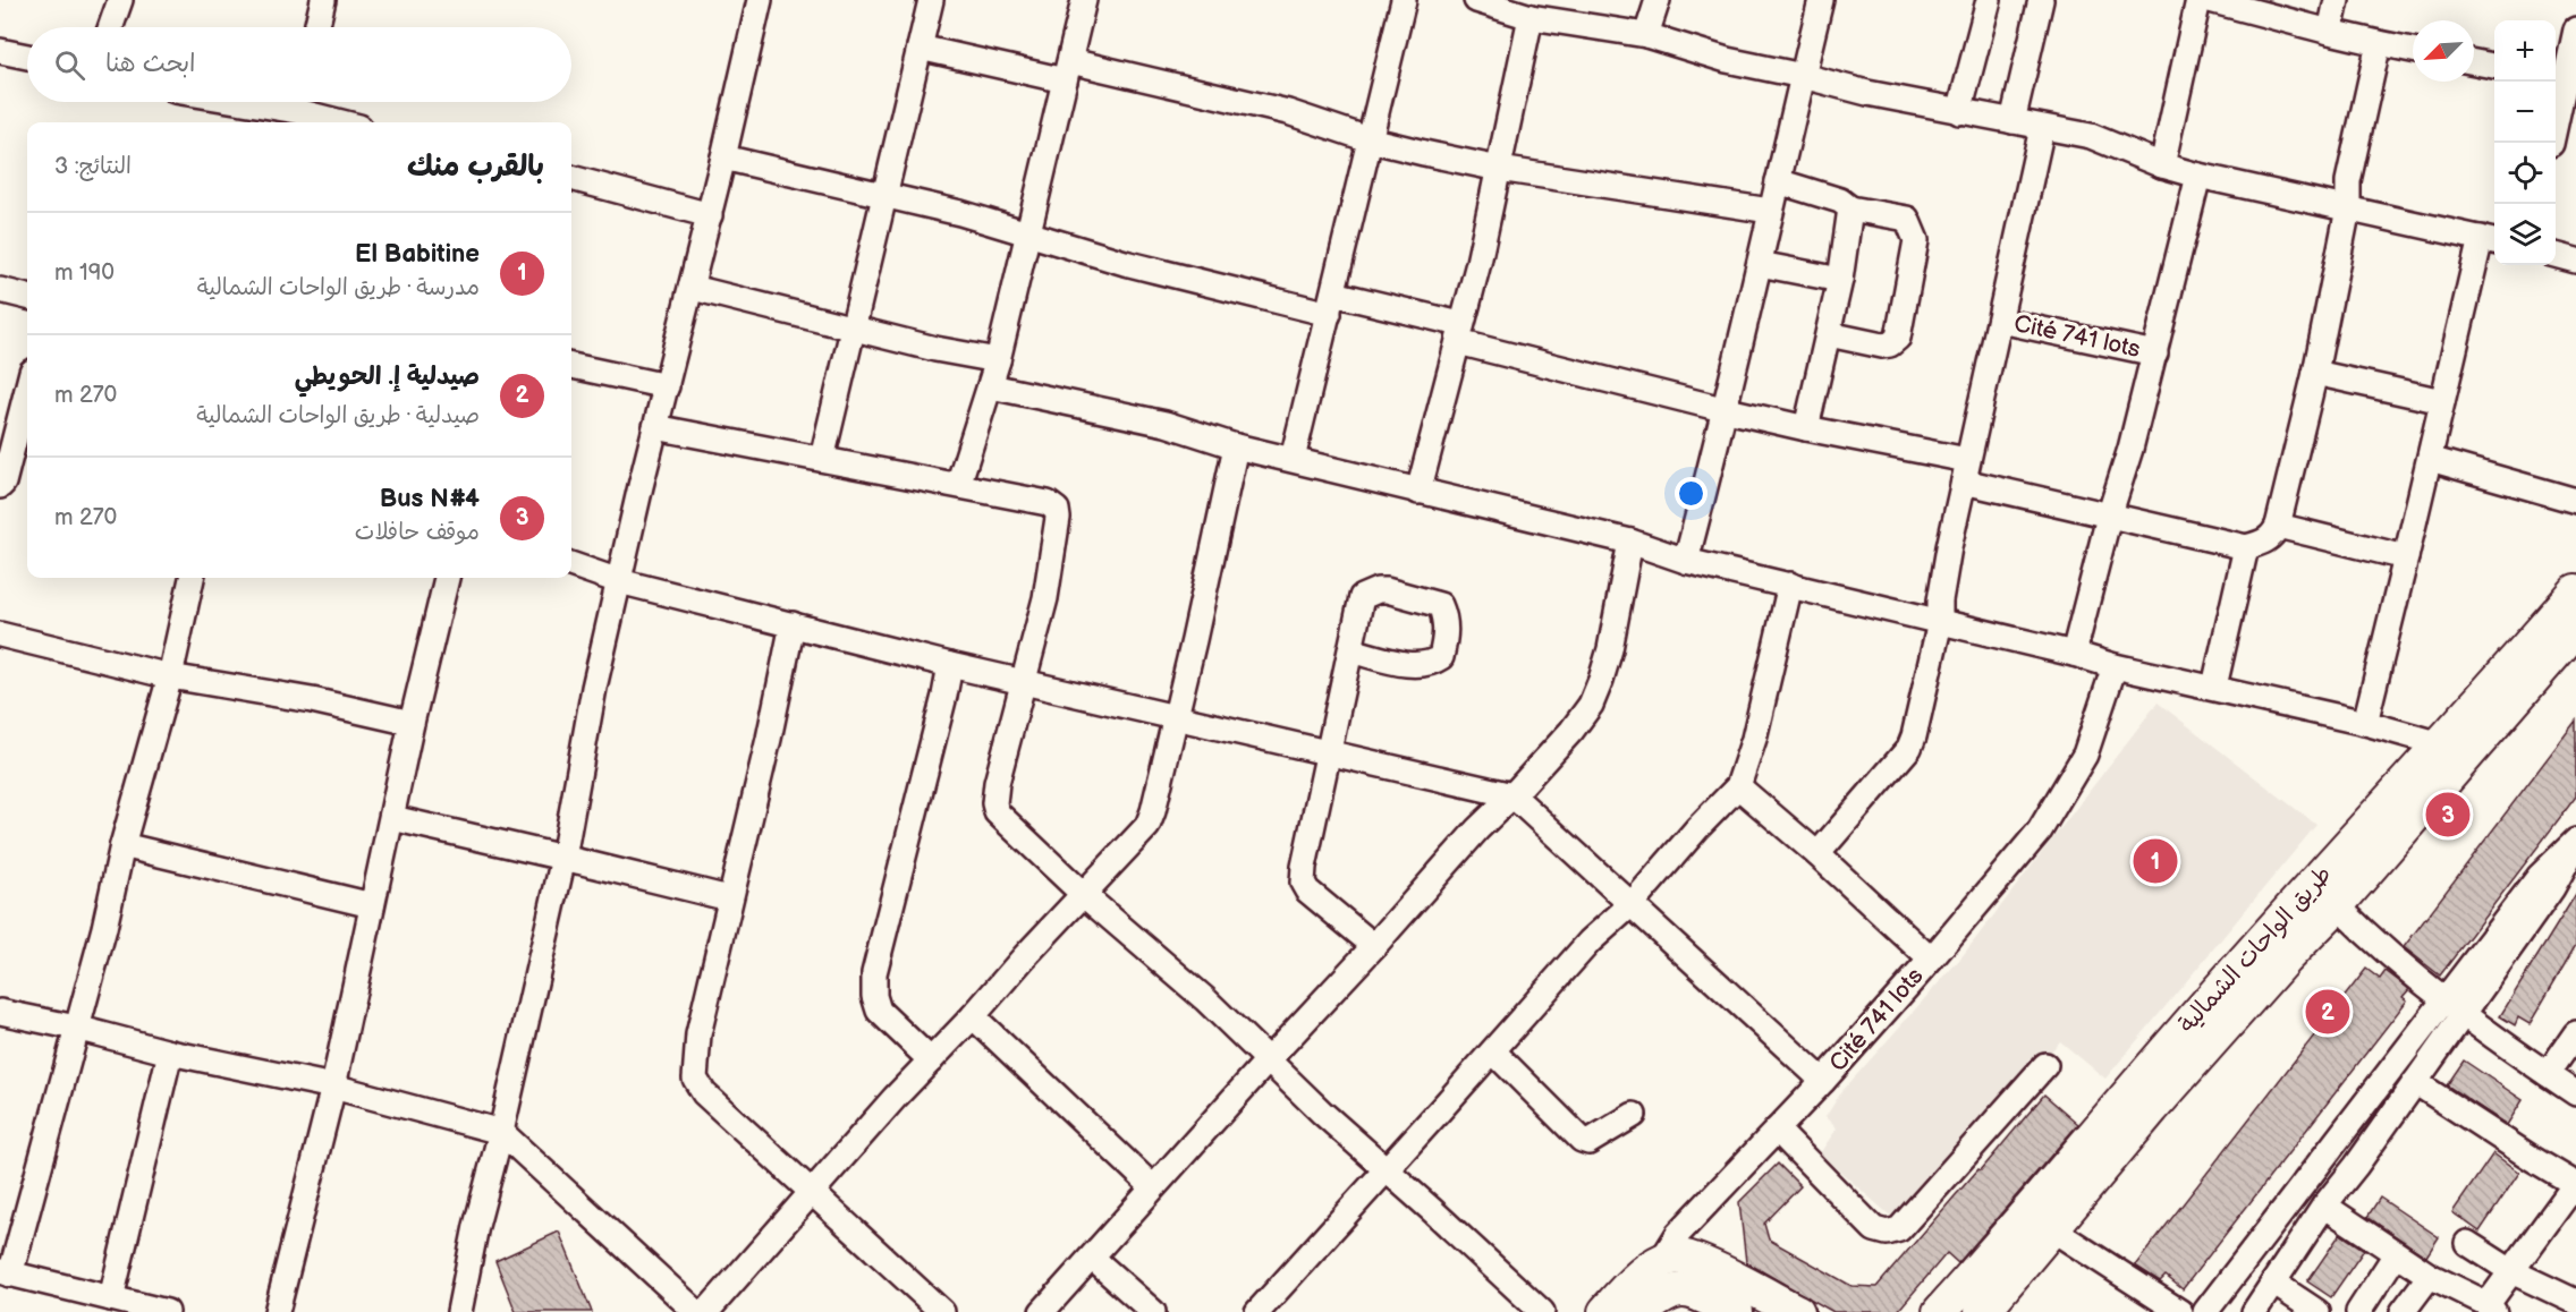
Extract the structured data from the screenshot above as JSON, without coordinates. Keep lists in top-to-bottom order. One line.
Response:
{"streets":{"main road":["طريق الواحات الشمالية"],"street":["Cité 741 lots"]},"north":"bottom left","page":{"map_buttons":["+","−"],"search":"ابحث هنا","heading":["بالقرب منك","النتائج: 3"],"list":[{"mark":"1","name":"El Babitine","note":"مدرسة · طريق الواحات الشمالية","value":"190 m"},{"mark":"2","name":"صيدلية إ. الحويطي","note":"صيدلية · طريق الواحات الشمالية","value":"270 m"},{"mark":"3","name":"Bus N#4","note":"موقف حافلات","value":"270 m"}],"pins":["3","1","2"]}}
